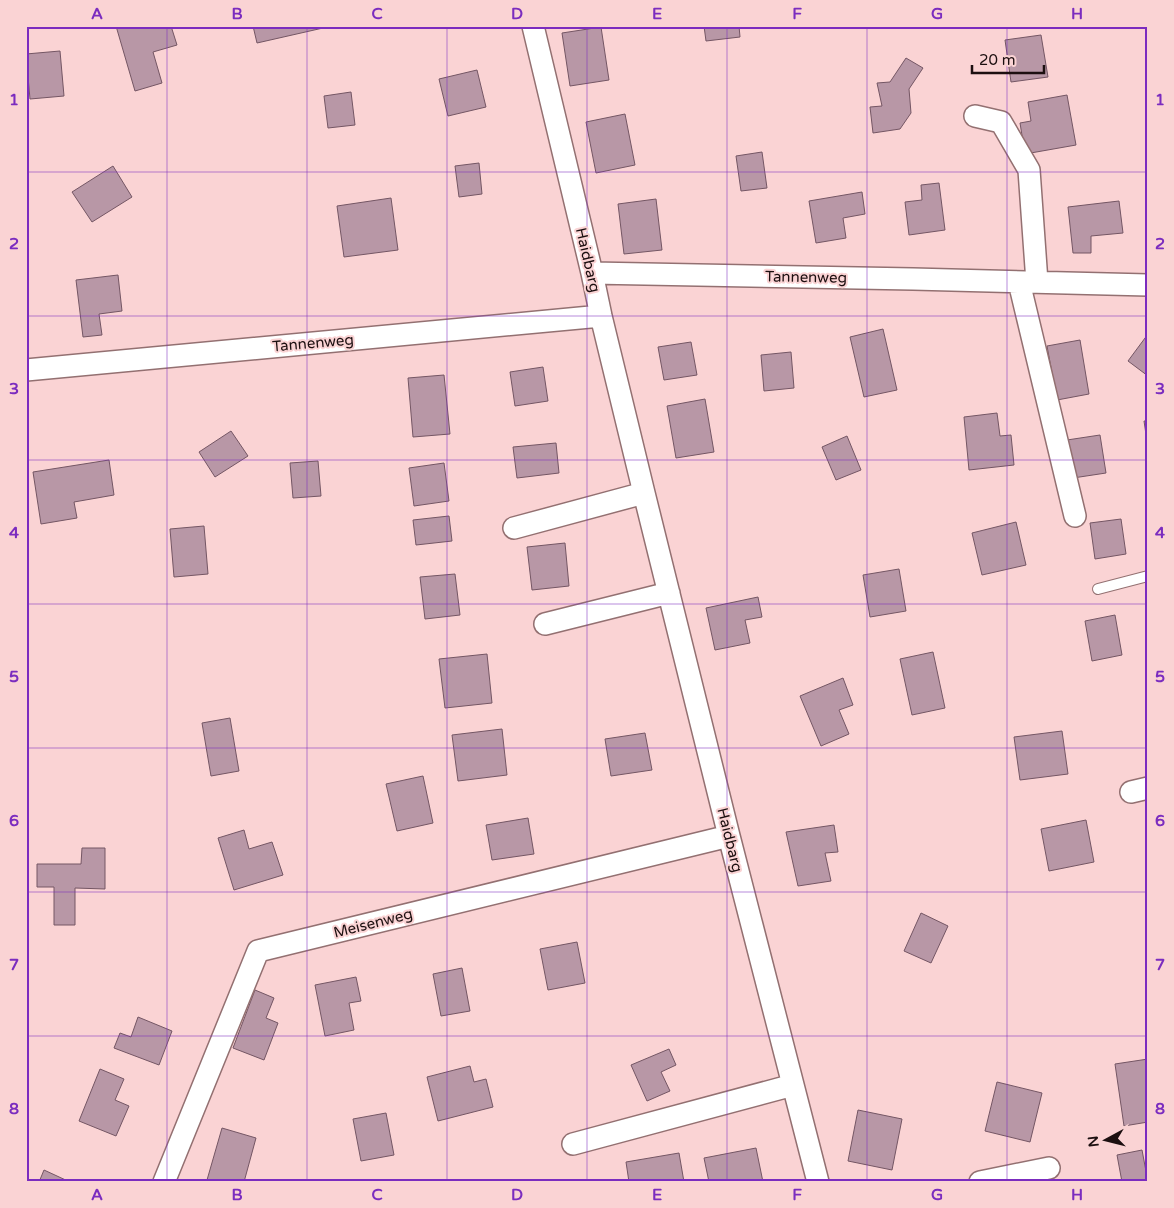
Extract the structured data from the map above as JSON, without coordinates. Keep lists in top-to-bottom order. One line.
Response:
{"streets":{"street":["Haidbarg","Tannenweg","Meisenweg"]},"crossings":[["Haidbarg","Tannenweg"],["Haidbarg","Meisenweg"]],"scale_bar":"20 m","north":"left","grid":{"columns":["A","B","C","D","E","F","G","H"],"rows":["1","2","3","4","5","6","7","8"]}}
